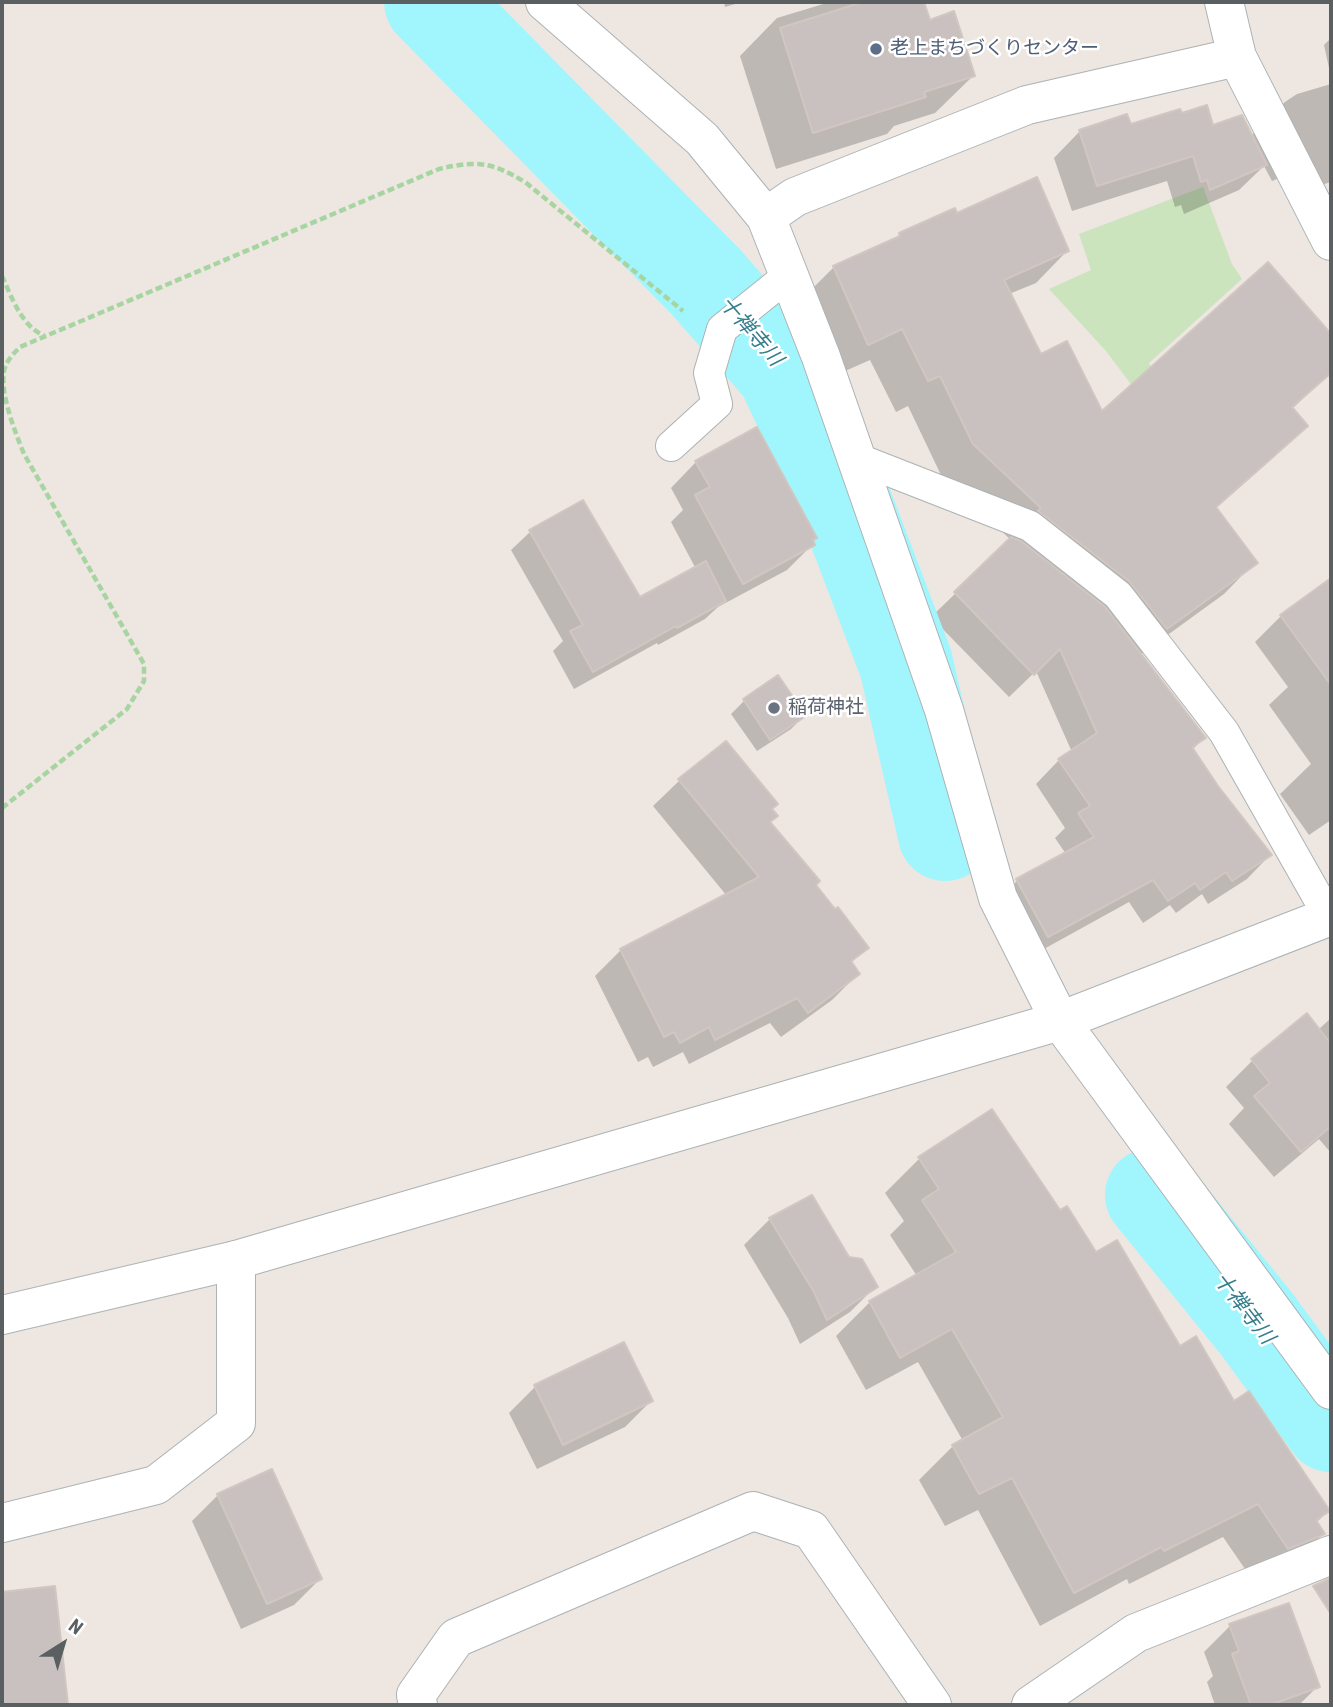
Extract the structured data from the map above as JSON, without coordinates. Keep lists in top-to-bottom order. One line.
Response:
{"water":["十禅寺川"],"places":["老上まちづくりセンター","稲荷神社"],"north":"top right"}
